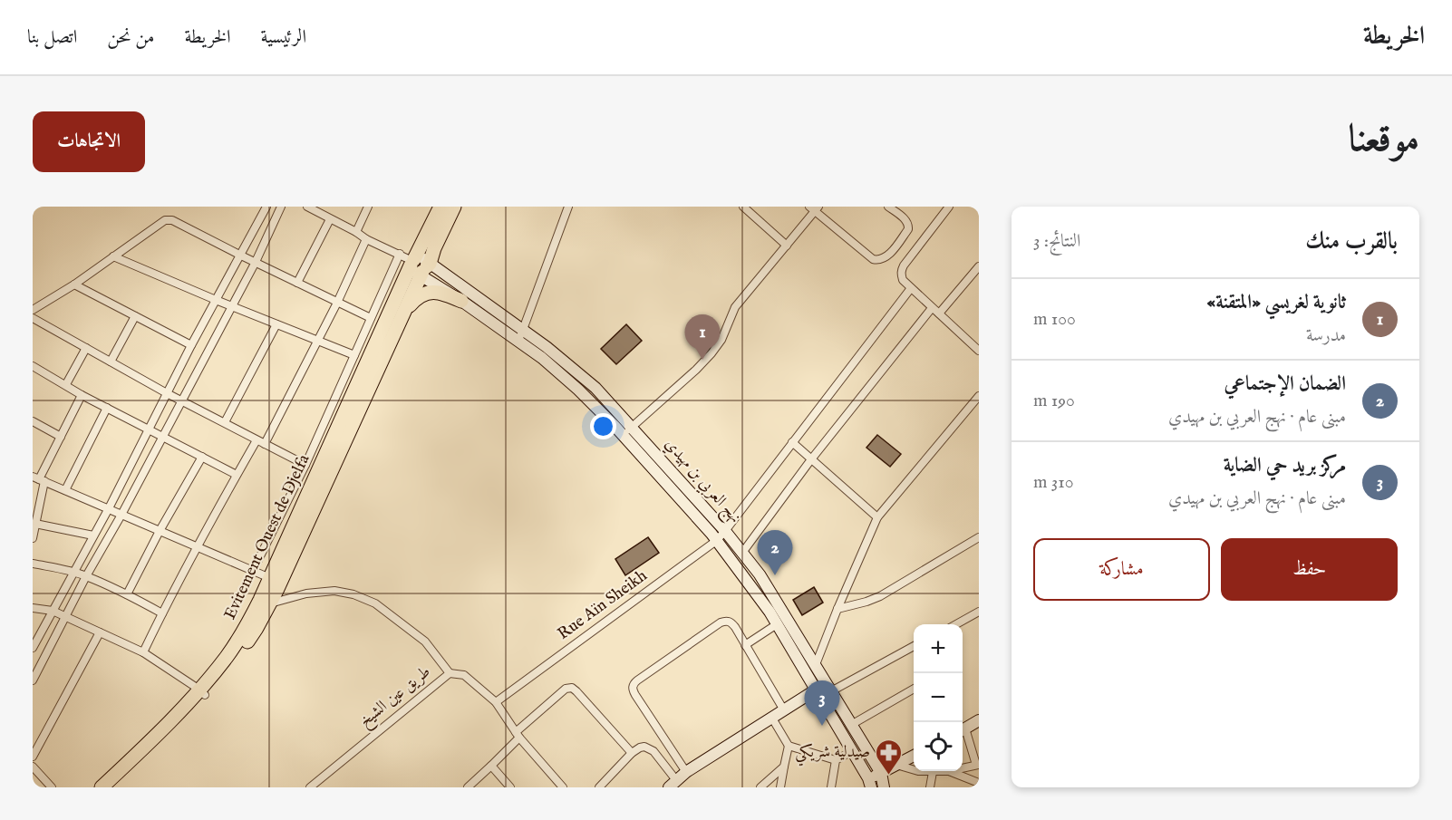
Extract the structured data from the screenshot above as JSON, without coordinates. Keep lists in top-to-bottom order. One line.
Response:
{"streets":{"highway":["Evitement Ouest de Djelfa"],"main road":["نهج العربي بن مهيدي"],"street":["Rue Aïn Sheikh","طريق عين الشيخ"]},"crossings":[["نهج العربي بن مهيدي","Evitement Ouest de Djelfa"],["نهج العربي بن مهيدي","Rue Aïn Sheikh"],["Rue Aïn Sheikh","طريق عين الشيخ"]],"places":{"pharmacy":["صيدلية شريكي"]},"page":{"header":"الخريطة","nav":["الرئيسية","الخريطة","من نحن","اتصل بنا"],"title":"موقعنا","buttons":["الاتجاهات",["حفظ","مشاركة"]],"heading":["بالقرب منك","النتائج: 3"],"list":[{"mark":"1","name":"ثانوية لغريسي «المتقنة»","note":"مدرسة","value":"100 m"},{"mark":"2","name":"الضمان الإجتماعي","note":"مبنى عام · نهج العربي بن مهيدي","value":"190 m"},{"mark":"3","name":"مركز بريد حي الضاية","note":"مبنى عام · نهج العربي بن مهيدي","value":"310 m"}],"pins":["1","2","3"],"map_buttons":["+","−"]}}
